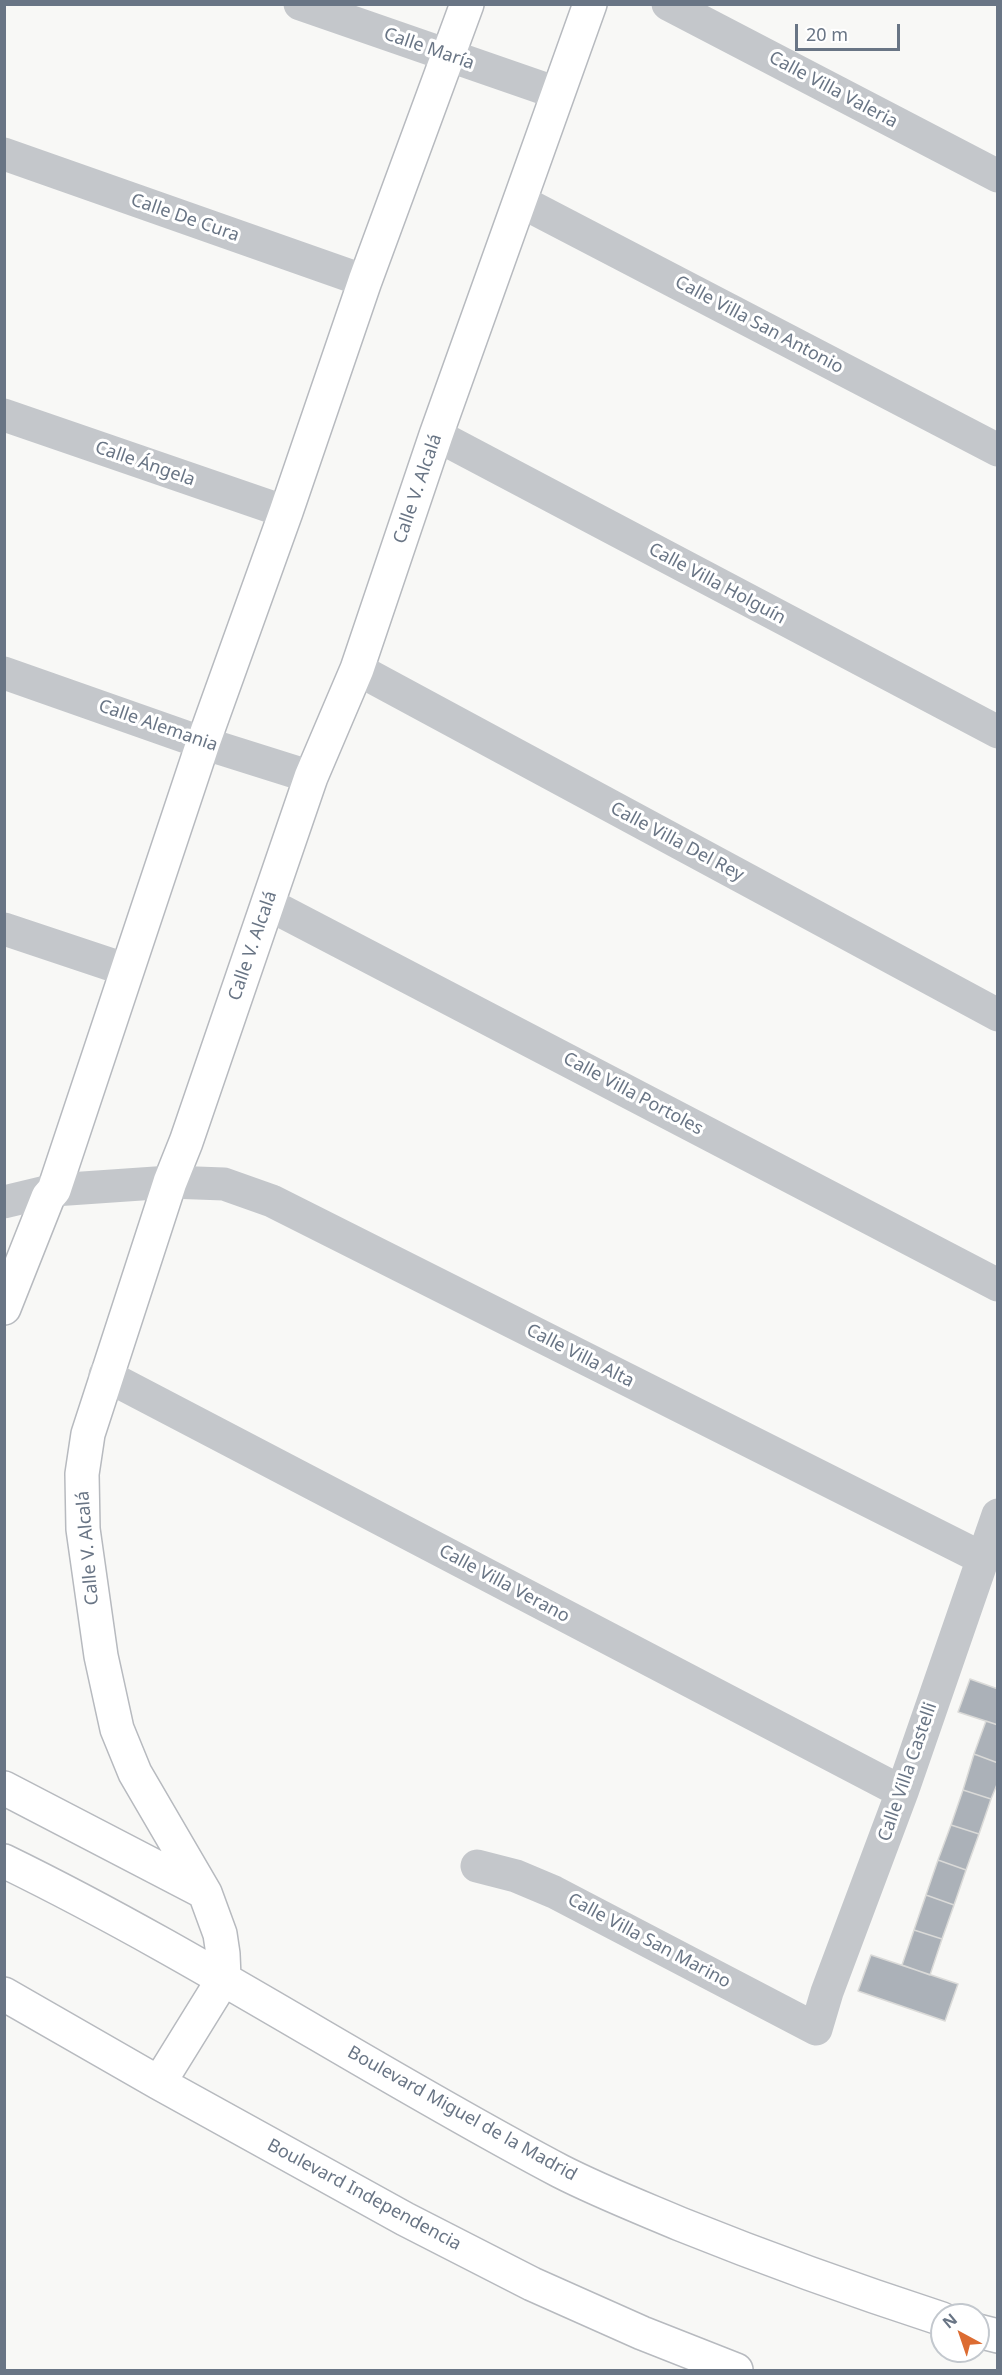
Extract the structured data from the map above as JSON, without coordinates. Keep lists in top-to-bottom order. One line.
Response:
{"streets":{"street":["Calle María","Calle Villa Valeria","Calle De Cura","Calle Villa San Antonio","Calle Ángela","Calle V. Alcalá","Calle Villa Holguín","Calle Alemania","Calle Villa Del Rey","Calle Villa Portoles","Calle Villa Alta","Calle Villa Verano","Calle Villa Castelli","Calle Villa San Marino","Boulevard Miguel de la Madrid","Boulevard Independencia"]},"crossings":[["Calle María","Calle V. Alcalá"],["Calle Villa San Antonio","Calle V. Alcalá"],["Calle V. Alcalá","Calle Villa Holguín"],["Calle V. Alcalá","Calle Alemania"],["Calle V. Alcalá","Calle Villa Del Rey"],["Calle V. Alcalá","Calle Villa Portoles"],["Calle V. Alcalá","Calle Villa Alta"],["Calle V. Alcalá","Calle Villa Verano"],["Calle V. Alcalá","Boulevard Miguel de la Madrid"],["Calle Villa Alta","Calle Villa Castelli"],["Calle Villa Verano","Calle Villa Castelli"],["Calle Villa Castelli","Calle Villa San Marino"]],"scale_bar":"20 m","north":"top left"}
